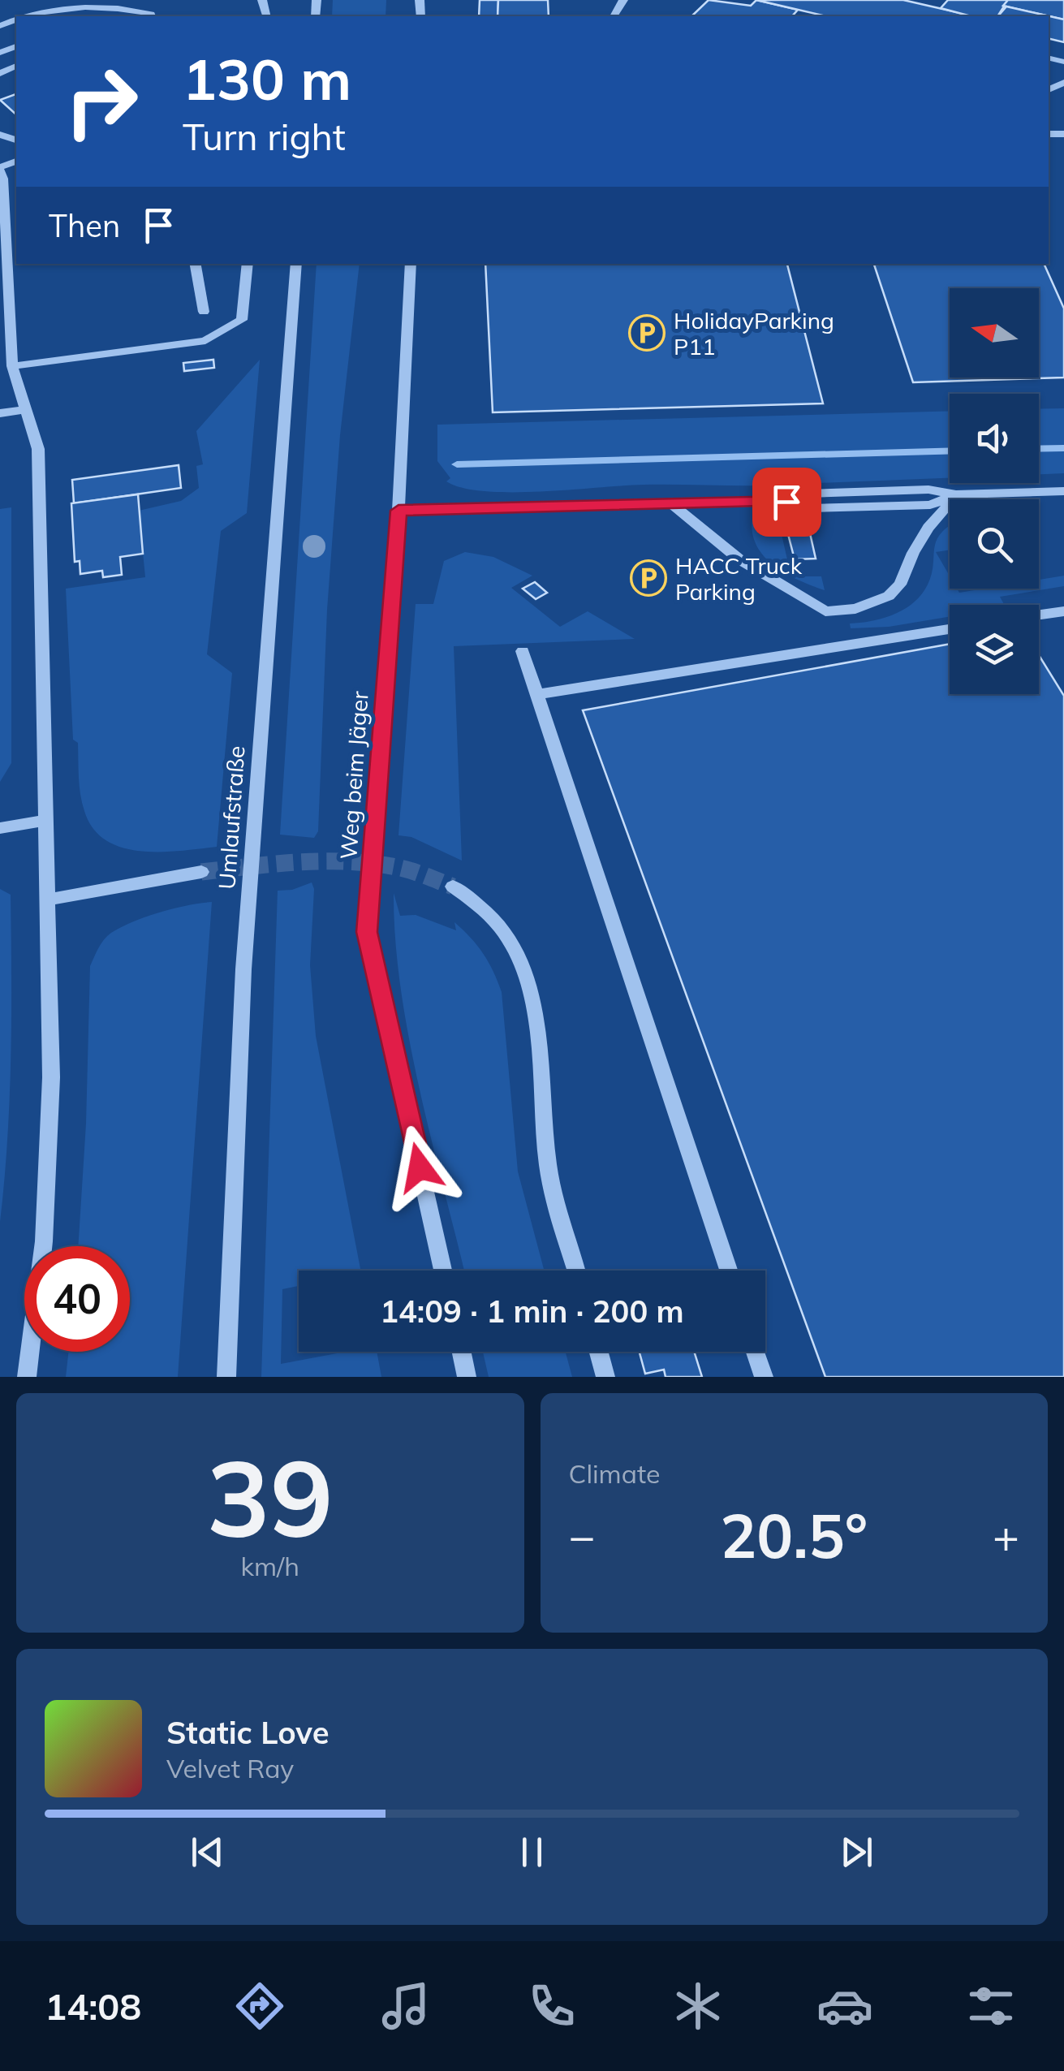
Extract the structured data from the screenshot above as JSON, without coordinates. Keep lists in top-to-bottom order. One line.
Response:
{"streets":{"street":["Weg beim Jäger","Umlaufstraße"]},"places":{"parking":["HolidayParking P11","HACC Truck Parking"]},"north":"left","page":{"turn":["130 m","Turn right"],"then":"Then","limit":"40","trip":"14:09 · 1 min · 200 m","tile":[["39","km/h"],"Climate"],"heat":["−","20.5°","+"],"song":["Static Love","Velvet Ray"],"tabs":"14:08"}}
